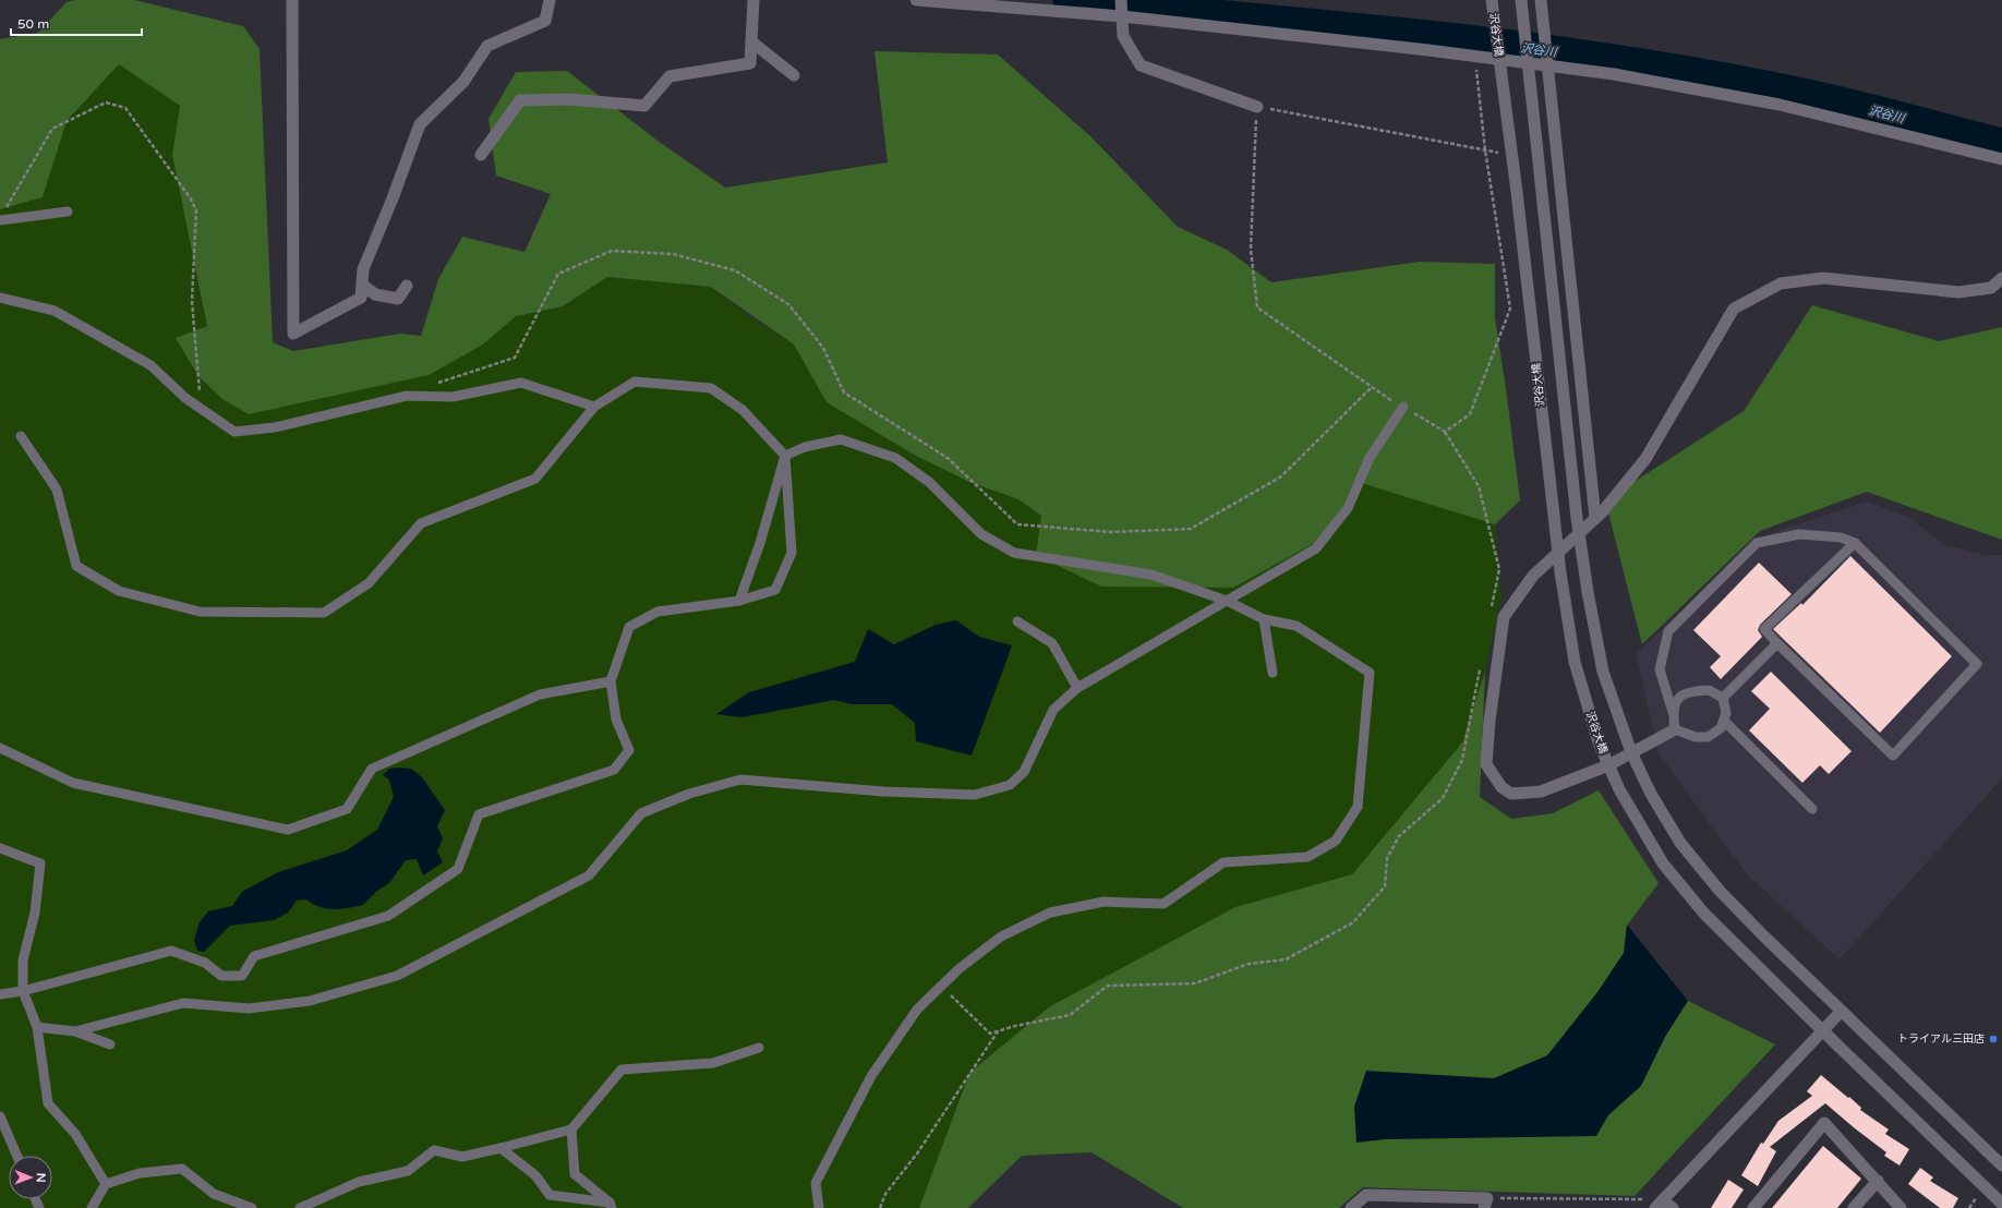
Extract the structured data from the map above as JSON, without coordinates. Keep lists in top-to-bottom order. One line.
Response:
{"streets":{"street":["沢谷大橋"]},"water":["沢谷川"],"places":["トライアル三田店"],"scale_bar":"50 m","north":"right"}
